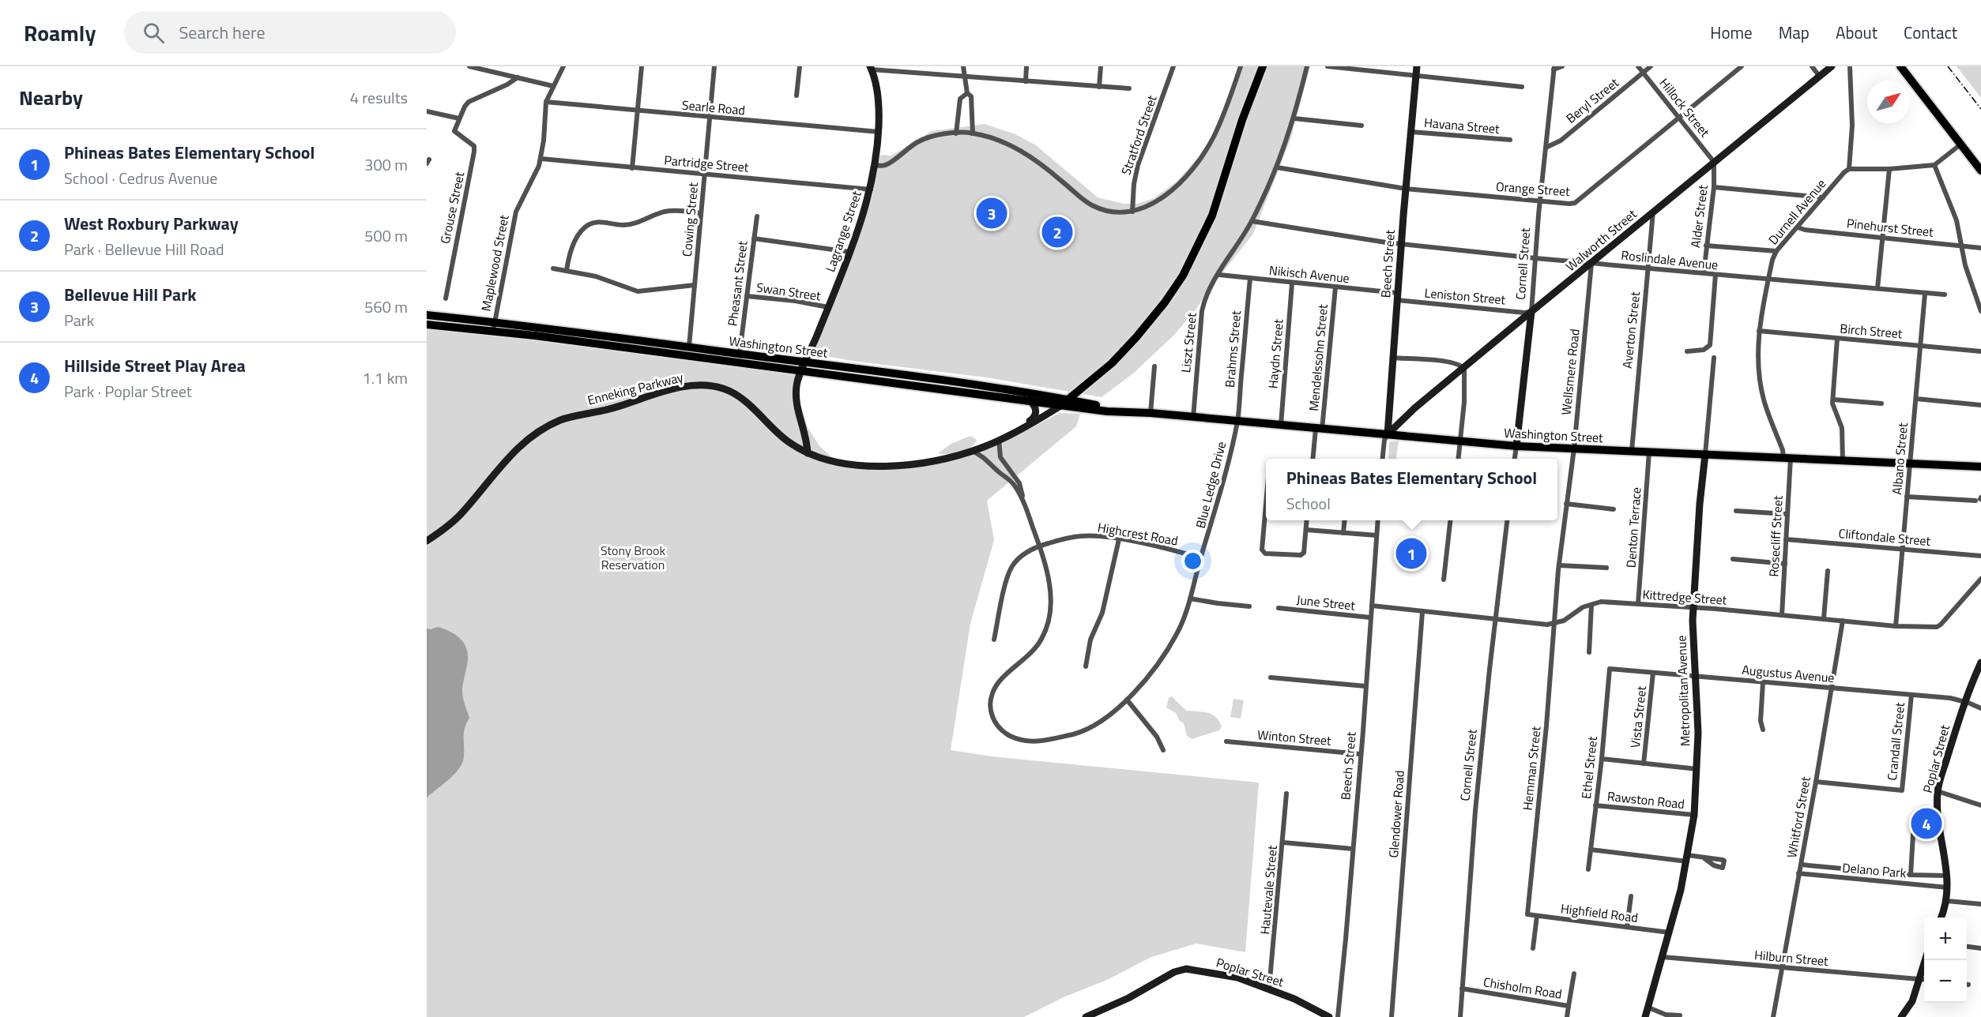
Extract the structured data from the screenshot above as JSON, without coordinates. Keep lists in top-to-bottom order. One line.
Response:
{"streets":{"main road":["Washington Street"],"street":["Beryl Street","Searle Road","Hillock Street","Havana Street","Stratford Street","Partridge Street","Orange Street","Grouse Street","Durnell Avenue","Alder Street","Cowing Street","Pinehurst Street","Lagrange Street","Walworth Street","Roslindale Avenue","Maplewood Street","Beech Street","Cornell Street","Nikisch Avenue","Pheasant Street","Swan Street","Leniston Street","Averton Street","Birch Street","Liszt Street","Brahms Street","Haydn Street","Mendelssohn Street","Wellsmere Road","Enneking Parkway","Albano Street","Blue Ledge Drive","Denton Terrace","Highcrest Road","Rosecliff Street","Cliftondale Street","Kittredge Street","June Street","Augustus Avenue","Metropolitan Avenue","Vista Street","Winton Street","Crandall Street","Poplar Street","Ethel Street","Hemman Street","Rawston Road","Glendower Road","Whitford Street","Delano Park","Hautevale Street","Highfield Road","Hilburn Street","Chisholm Road"]},"crossings":[["Beryl Street","Hillock Street"],["Beryl Street","Cornell Street"],["Searle Road","Cowing Street"],["Searle Road","Lagrange Street"],["Searle Road","Maplewood Street"],["Hillock Street","Orange Street"],["Hillock Street","Alder Street"],["Hillock Street","Walworth Street"],["Havana Street","Beech Street"],["Partridge Street","Cowing Street"],["Partridge Street","Lagrange Street"],["Partridge Street","Maplewood Street"],["Orange Street","Beech Street"],["Orange Street","Cornell Street"],["Orange Street","Liszt Street"],["Durnell Avenue","Pinehurst Street"],["Durnell Avenue","Roslindale Avenue"],["Durnell Avenue","Birch Street"],["Durnell Avenue","Washington Street"],["Durnell Avenue","Rosecliff Street"],["Alder Street","Walworth Street"],["Alder Street","Roslindale Avenue"],["Cowing Street","Washington Street"],["Lagrange Street","Swan Street"],["Lagrange Street","Washington Street"],["Lagrange Street","Enneking Parkway"],["Walworth Street","Roslindale Avenue"],["Walworth Street","Beech Street"],["Walworth Street","Cornell Street"],["Walworth Street","Leniston Street"],["Walworth Street","Averton Street"],["Walworth Street","Washington Street"],["Walworth Street","Wellsmere Road"],["Roslindale Avenue","Beech Street"],["Roslindale Avenue","Cornell Street"],["Roslindale Avenue","Averton Street"],["Roslindale Avenue","Liszt Street"],["Roslindale Avenue","Wellsmere Road"],["Roslindale Avenue","Albano Street"],["Maplewood Street","Washington Street"],["Beech Street","Nikisch Avenue"],["Beech Street","Leniston Street"],["Beech Street","Washington Street"],["Beech Street","June Street"],["Beech Street","Winton Street"],["Cornell Street","Leniston Street"],["Cornell Street","Washington Street"],["Cornell Street","Chisholm Road"],["Nikisch Avenue","Leniston Street"],["Nikisch Avenue","Liszt Street"],["Nikisch Avenue","Brahms Street"],["Nikisch Avenue","Haydn Street"],["Nikisch Avenue","Mendelssohn Street"],["Pheasant Street","Swan Street"],["Pheasant Street","Washington Street"],["Averton Street","Washington Street"],["Birch Street","Albano Street"],["Liszt Street","Washington Street"],["Washington Street","Brahms Street"],["Washington Street","Haydn Street"],["Washington Street","Mendelssohn Street"],["Washington Street","Wellsmere Road"],["Washington Street","Enneking Parkway"],["Washington Street","Albano Street"],["Washington Street","Blue Ledge Drive"],["Washington Street","Denton Terrace"],["Washington Street","Rosecliff Street"],["Washington Street","Metropolitan Avenue"],["Brahms Street","Blue Ledge Drive"],["Wellsmere Road","Kittredge Street"],["Wellsmere Road","Hemman Street"],["Enneking Parkway","Blue Ledge Drive"],["Albano Street","Cliftondale Street"],["Albano Street","Kittredge Street"],["Blue Ledge Drive","Highcrest Road"],["Denton Terrace","Kittredge Street"],["Rosecliff Street","Cliftondale Street"],["Rosecliff Street","Kittredge Street"],["Kittredge Street","Metropolitan Avenue"],["Kittredge Street","Hemman Street"],["Kittredge Street","Whitford Street"],["Augustus Avenue","Metropolitan Avenue"],["Augustus Avenue","Vista Street"],["Augustus Avenue","Crandall Street"],["Augustus Avenue","Poplar Street"],["Augustus Avenue","Ethel Street"],["Augustus Avenue","Whitford Street"],["Metropolitan Avenue","Rawston Road"],["Metropolitan Avenue","Highfield Road"],["Metropolitan Avenue","Hilburn Street"],["Crandall Street","Whitford Street"],["Poplar Street","Delano Park"],["Poplar Street","Hautevale Street"],["Ethel Street","Rawston Road"],["Hemman Street","Highfield Road"],["Whitford Street","Delano Park"],["Whitford Street","Hilburn Street"]],"parks":["Stony Brook Reservation"],"north":"top right","page":{"header":"Roamly","search":"Search here","nav":["Home","Map","About","Contact"],"heading":["Nearby","4 results"],"list":[{"mark":"1","name":"Phineas Bates Elementary School","note":"School · Cedrus Avenue","value":"300 m"},{"mark":"2","name":"West Roxbury Parkway","note":"Park · Bellevue Hill Road","value":"500 m"},{"mark":"3","name":"Bellevue Hill Park","note":"Park","value":"560 m"},{"mark":"4","name":"Hillside Street Play Area","note":"Park · Poplar Street","value":"1.1 km"}],"pins":["3","2","1","4"],"popup":["Phineas Bates Elementary School","School"],"map_buttons":["+","−"]}}
